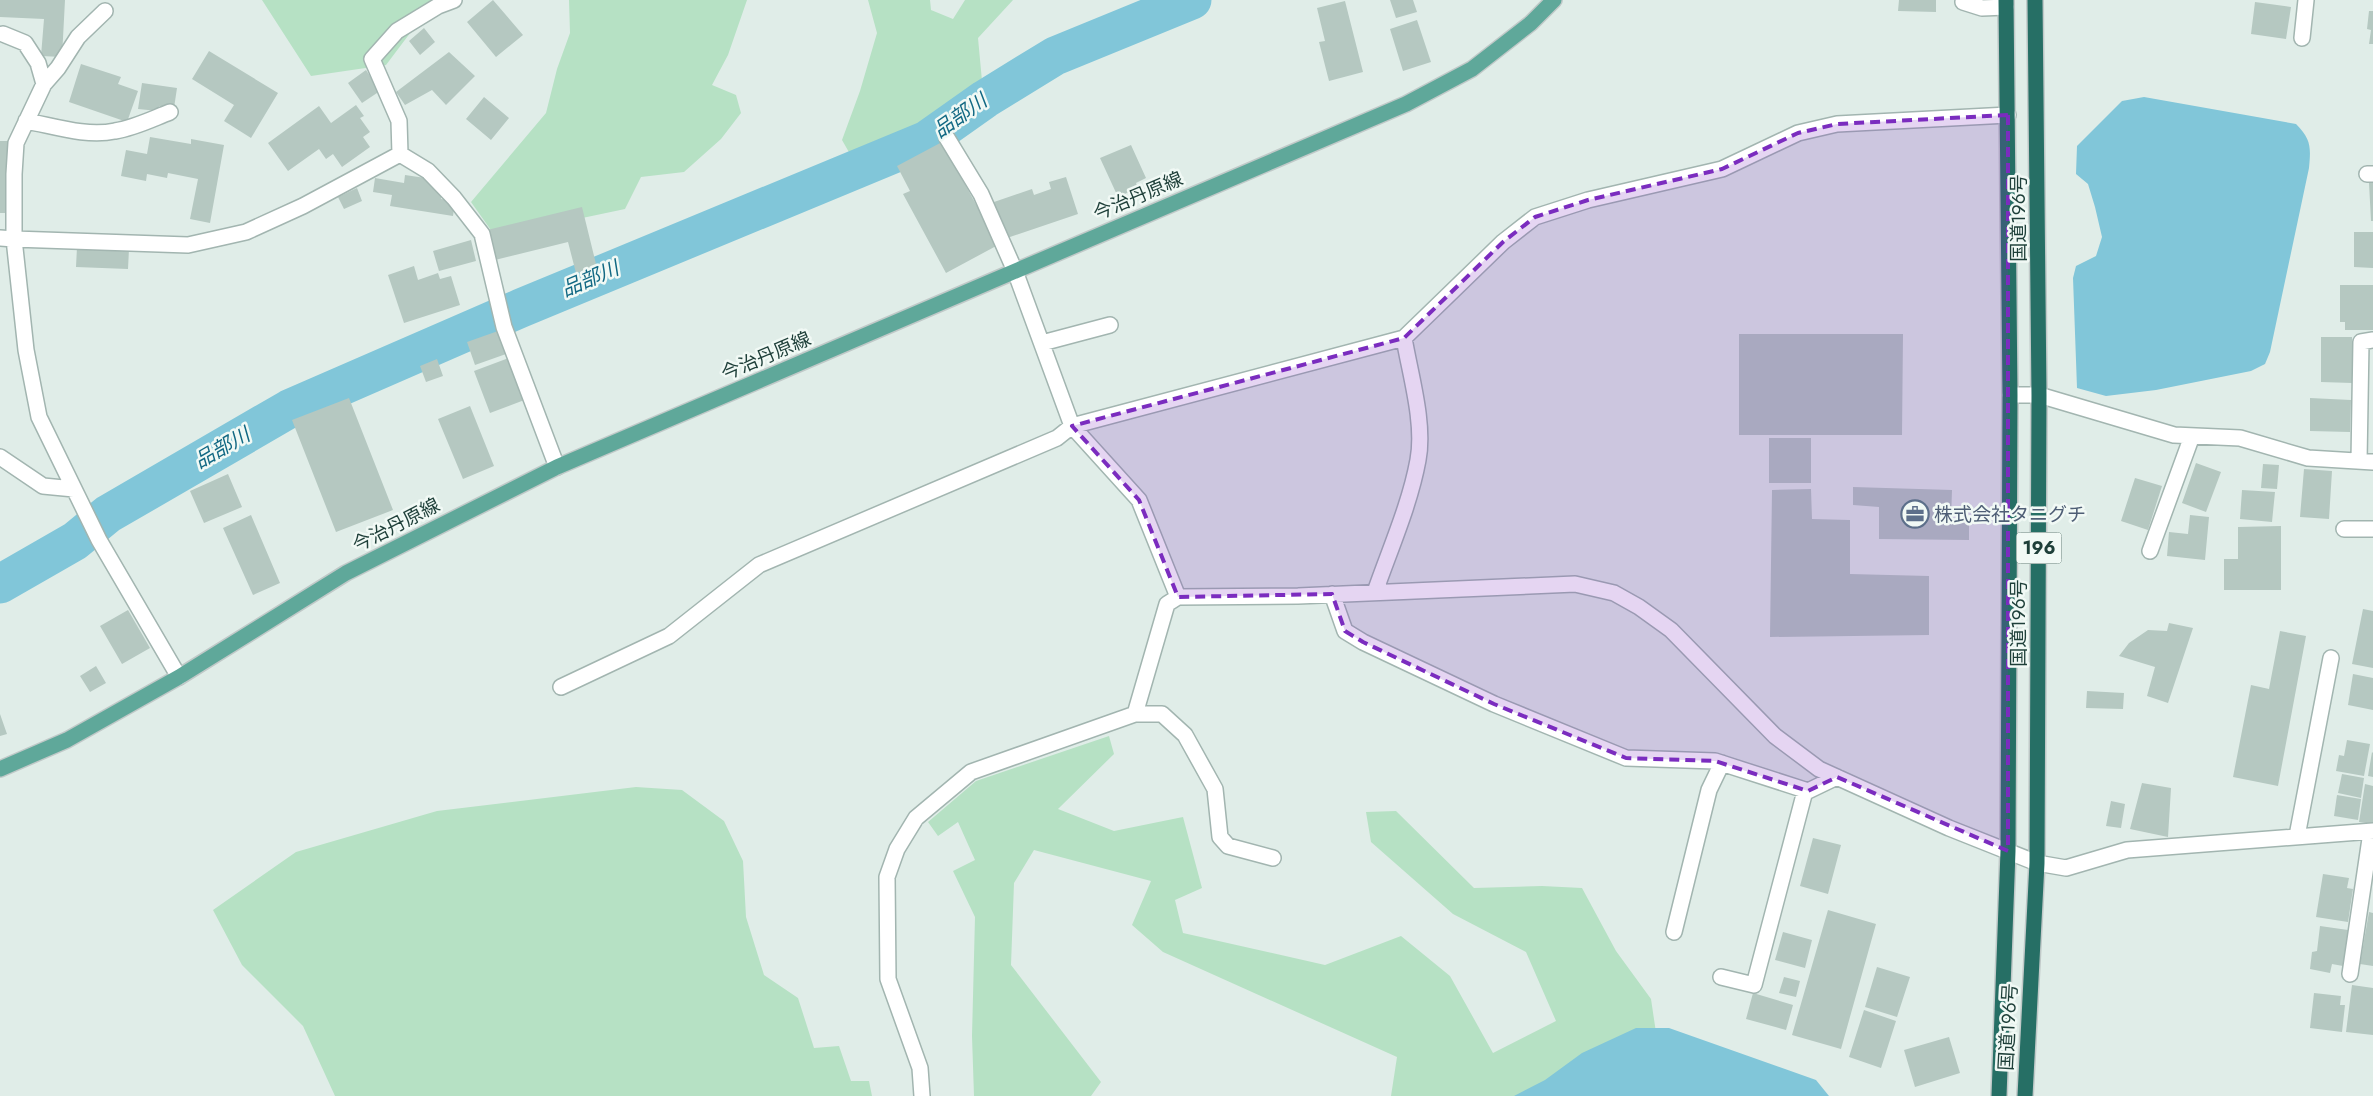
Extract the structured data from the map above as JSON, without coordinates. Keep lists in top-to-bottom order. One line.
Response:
{"streets":{"highway":["国道196号","196"],"main road":["今治丹原線"]},"water":["品部川"],"places":{"office":["株式会社タニグチ"]}}
